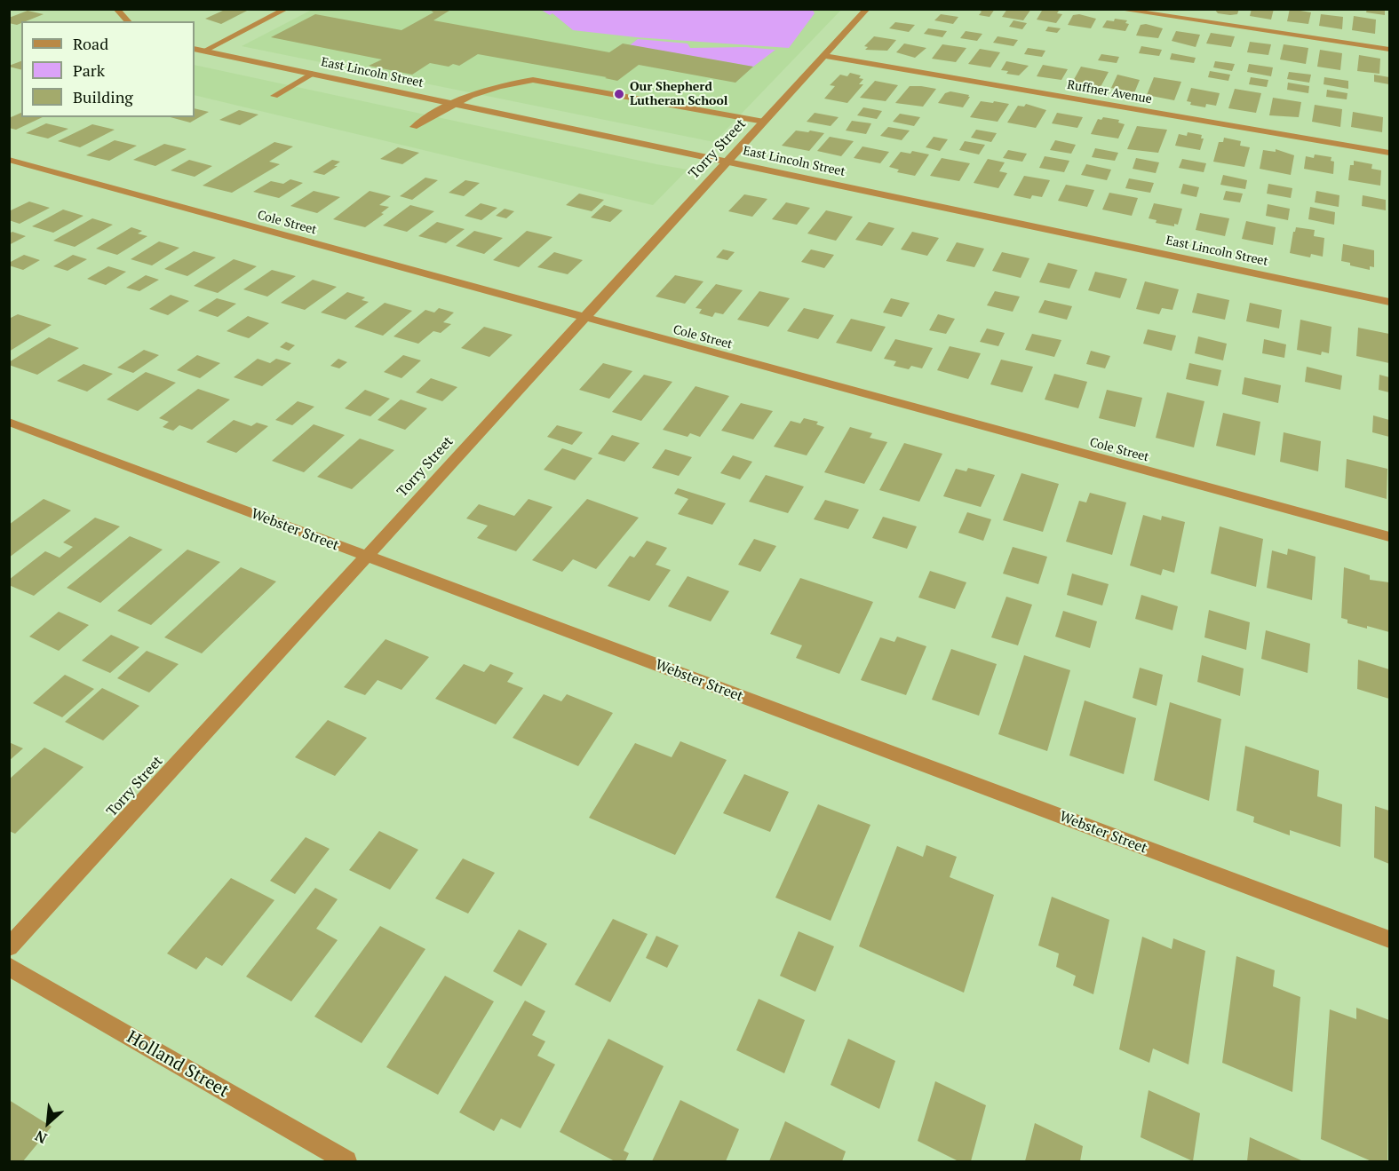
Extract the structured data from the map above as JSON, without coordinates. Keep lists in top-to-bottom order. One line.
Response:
{"streets":{"street":["East Lincoln Street","Ruffner Avenue","Torry Street","Cole Street","Webster Street","Holland Street"]},"crossings":[["East Lincoln Street","Torry Street"],["Ruffner Avenue","Torry Street"],["Torry Street","Cole Street"],["Torry Street","Webster Street"]],"places":["Our Shepherd Lutheran School"],"legend":["Road","Park","Building"],"north":"bottom left"}
